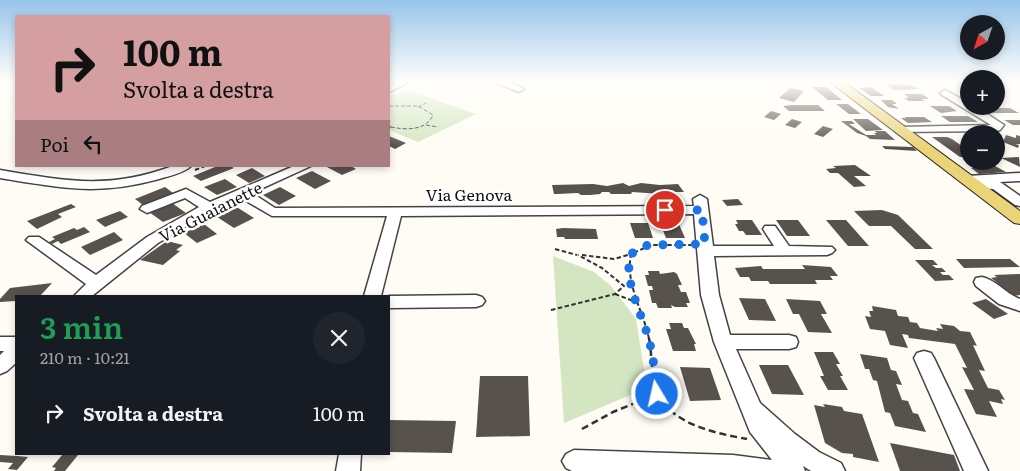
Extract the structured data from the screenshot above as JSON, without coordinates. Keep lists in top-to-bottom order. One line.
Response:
{"streets":{"street":["Via Genova","Via Guaianette"]},"crossings":[["Via Genova","Via Guaianette"]],"north":"bottom left","page":{"map_buttons":["+","−"],"turn":["100 m","Svolta a destra"],"then":"Poi","heading":["3 min","210 m · 10:21"],"list":[{"name":"Svolta a destra","value":"100 m"}]}}
